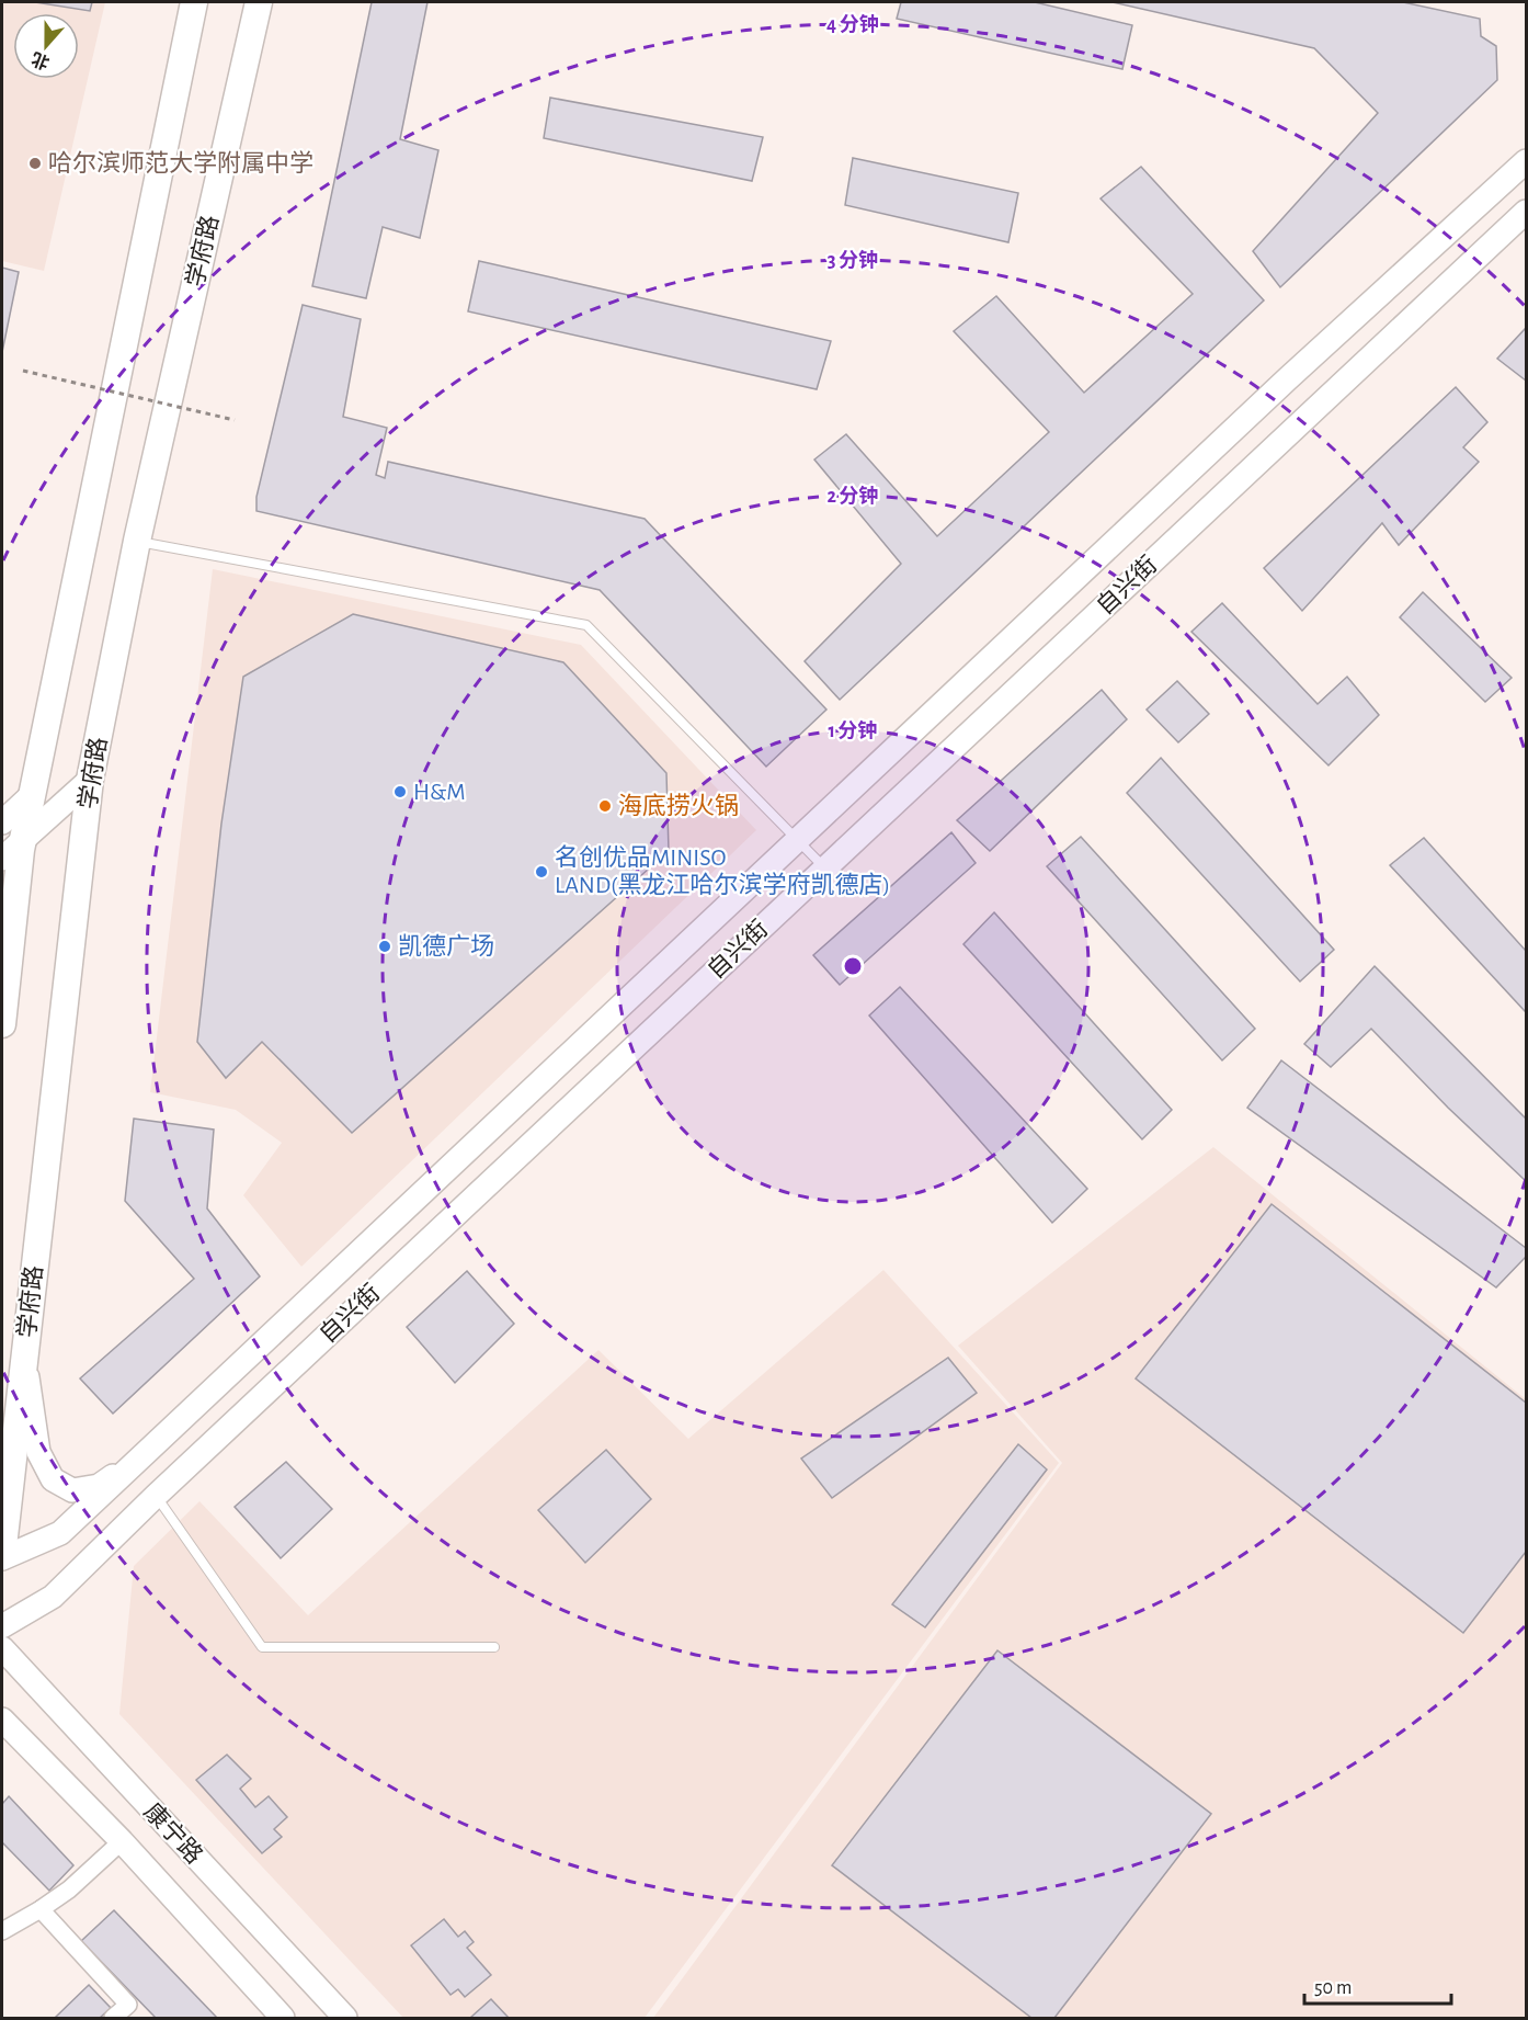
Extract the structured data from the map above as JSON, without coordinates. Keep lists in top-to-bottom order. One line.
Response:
{"streets":{"highway":["学府路"],"main road":["自兴街","康宁路"]},"crossings":[["学府路","自兴街"]],"places":["哈尔滨师范大学附属中学","H&M","海底捞火锅","名创优品MINISO LAND(黑龙江哈尔滨学府凯德店)","凯德广场"],"scale_bar":"50 m","north":"bottom","rings":["4 分钟","3 分钟","2 分钟","1 分钟"]}
